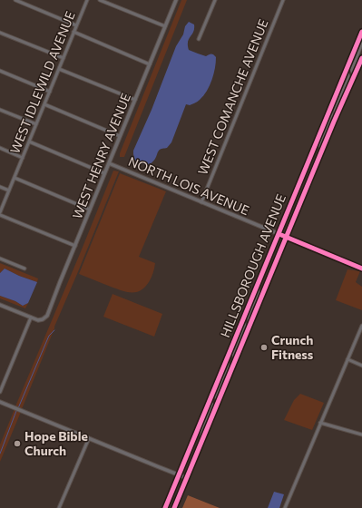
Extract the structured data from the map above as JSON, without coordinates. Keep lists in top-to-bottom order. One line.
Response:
{"streets":{"main road":["HILLSBOROUGH AVENUE"],"street":["WEST IDLEWILD AVENUE","WEST COMANCHE AVENUE","WEST HENRY AVENUE","NORTH LOIS AVENUE"]},"crossings":[["WEST COMANCHE AVENUE","NORTH LOIS AVENUE"],["WEST HENRY AVENUE","NORTH LOIS AVENUE"],["NORTH LOIS AVENUE","HILLSBOROUGH AVENUE"]],"places":["Crunch Fitness","Hope Bible Church"]}
